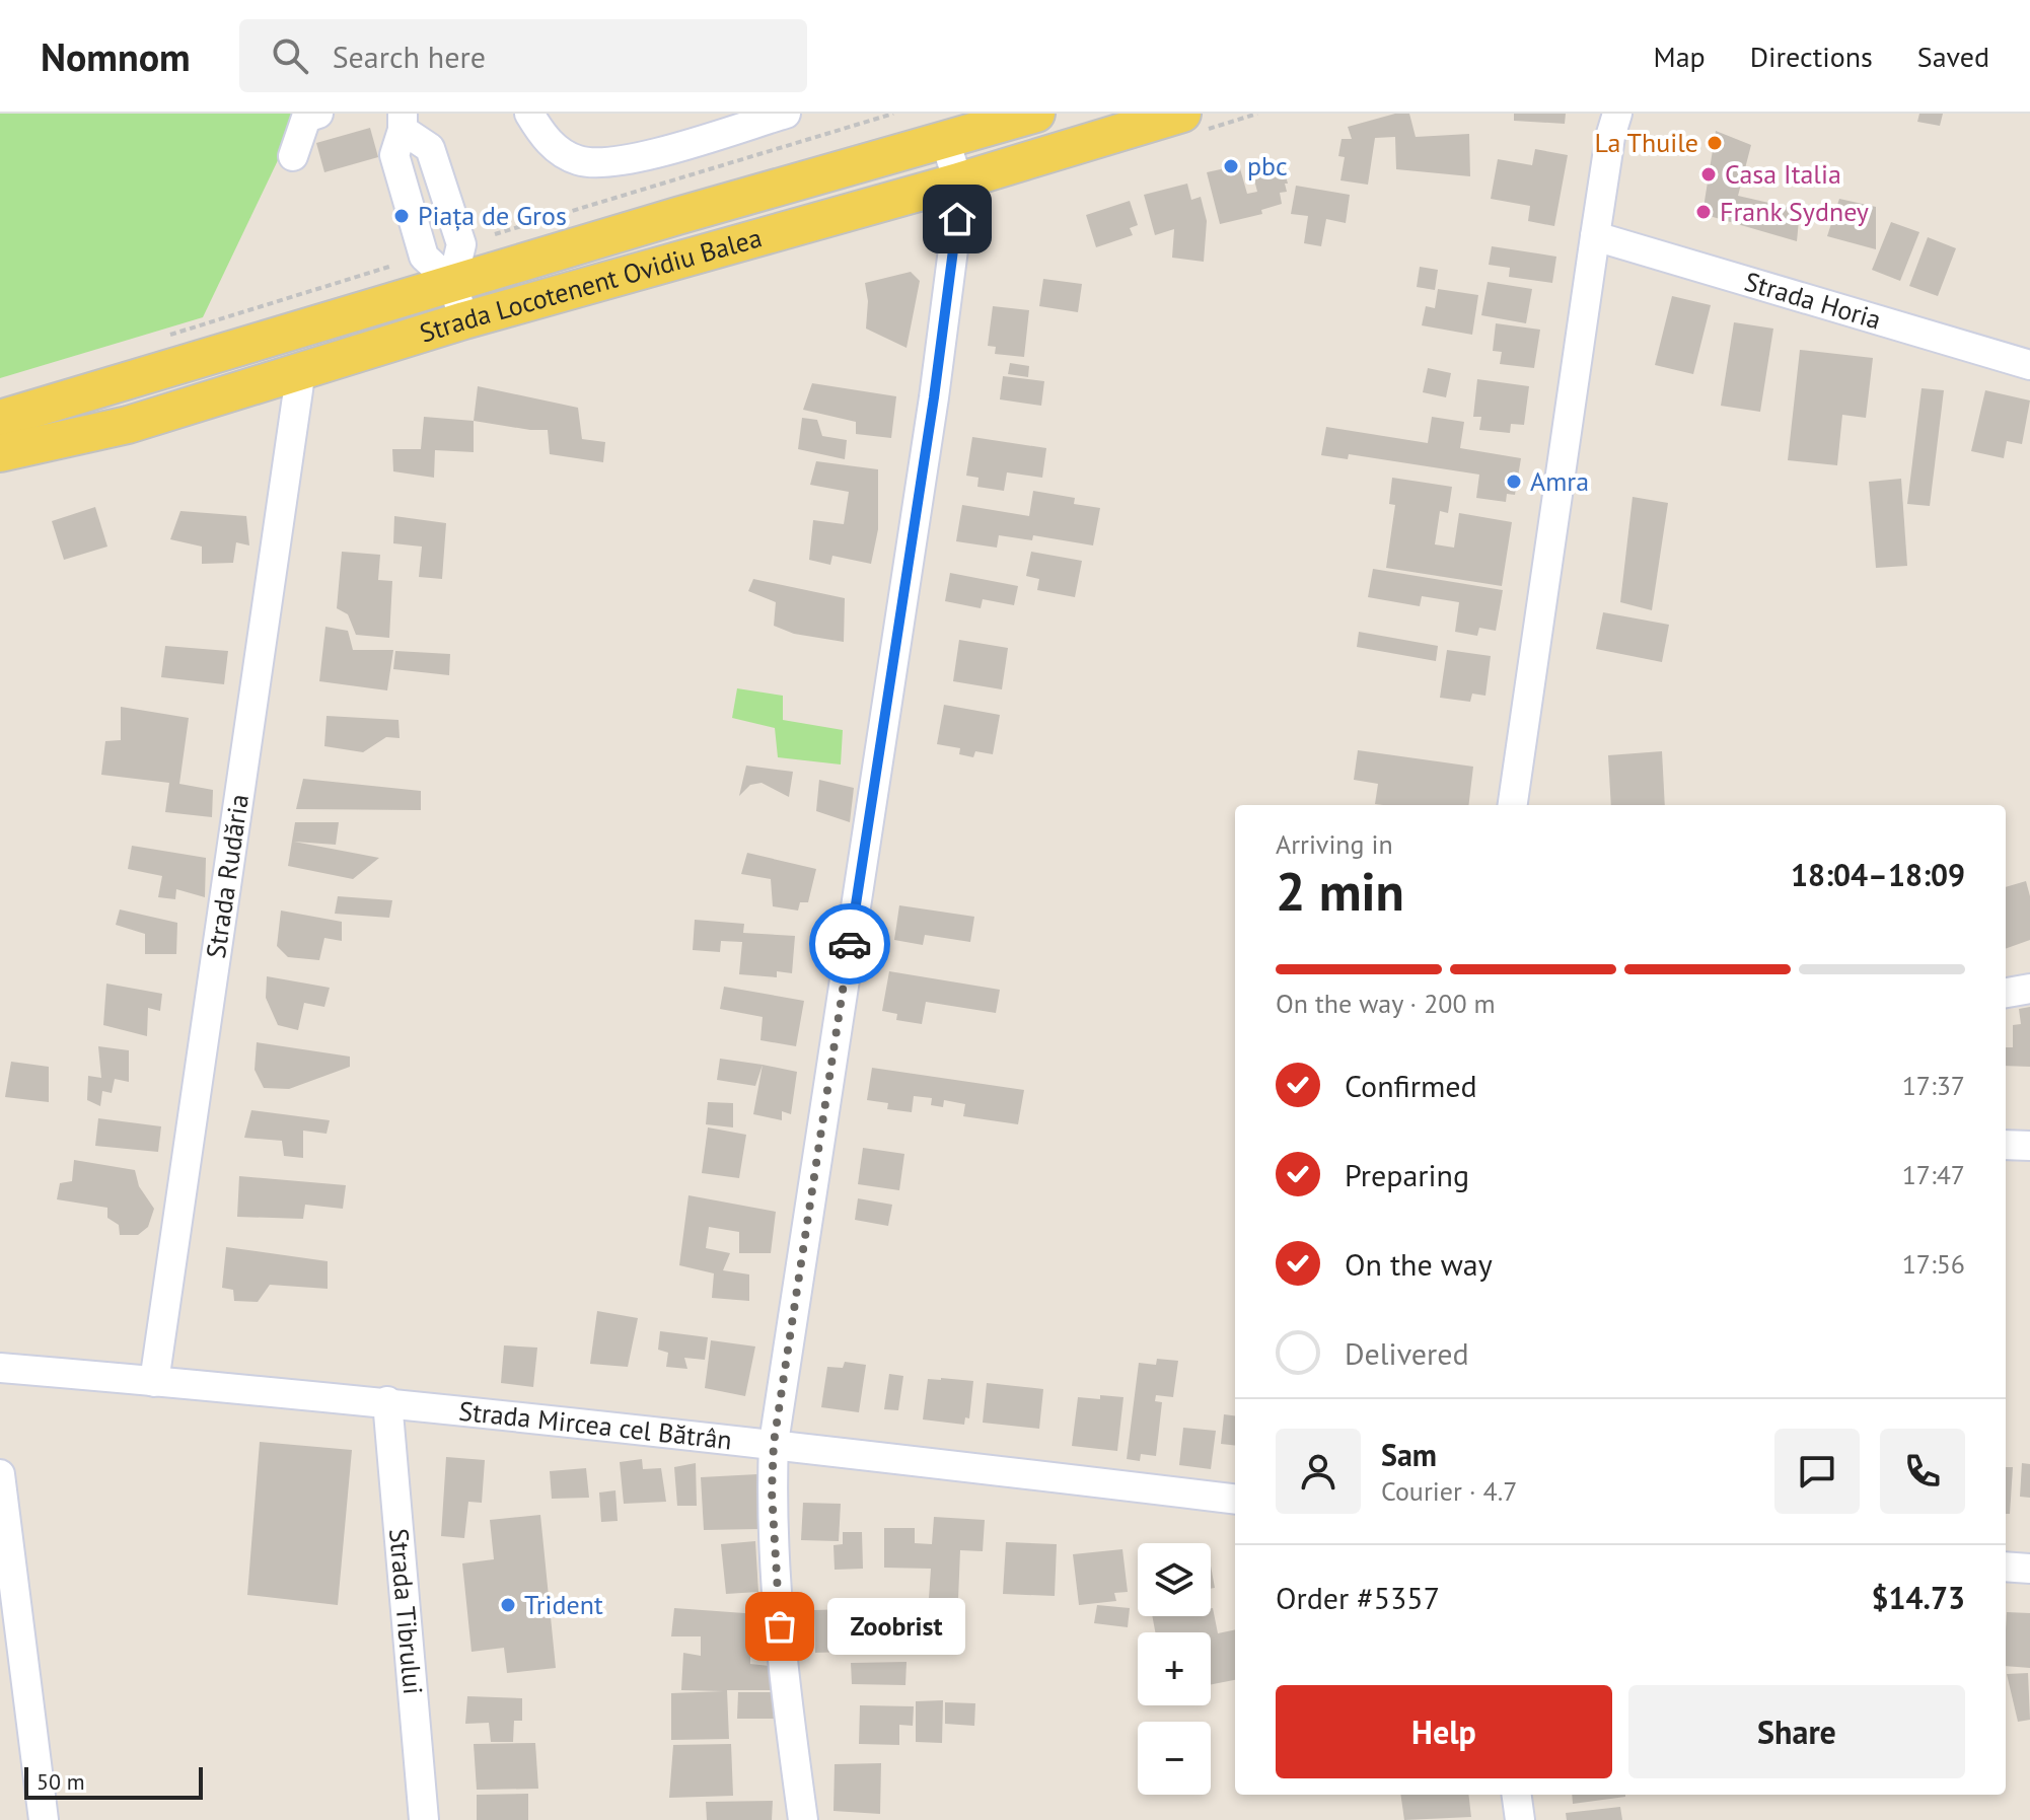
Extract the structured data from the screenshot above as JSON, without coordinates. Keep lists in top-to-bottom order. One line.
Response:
{"streets":{"main road":["Strada Locotenent Ovidiu Balea"],"street":["Strada Horia","Strada Rudăria","Strada Mircea cel Bătrân","Strada Tibrului"]},"crossings":[["Strada Locotenent Ovidiu Balea","Strada Rudăria"],["Strada Rudăria","Strada Mircea cel Bătrân"],["Strada Mircea cel Bătrân","Strada Tibrului"]],"places":["La Thuile","pbc","Casa Italia","Frank Sydney","Piața de Gros","Amra","Trident","Zoobrist"],"scale_bar":"50 m","page":{"header":"Nomnom","search":"Search here","nav":["Map","Directions","Saved"],"heading":["2 min","Arriving in","18:04–18:09"],"panel":["Sam","Courier · 4.7","Order #5357","$14.73"],"bar":"On the way · 200 m","list":[["Confirmed","17:37"],["Preparing","17:47"],["On the way","17:56"],"Delivered"],"map_buttons":["+","−"],"bubble":"Zoobrist","buttons":["Help","Share"],"scale":"50 m"}}
